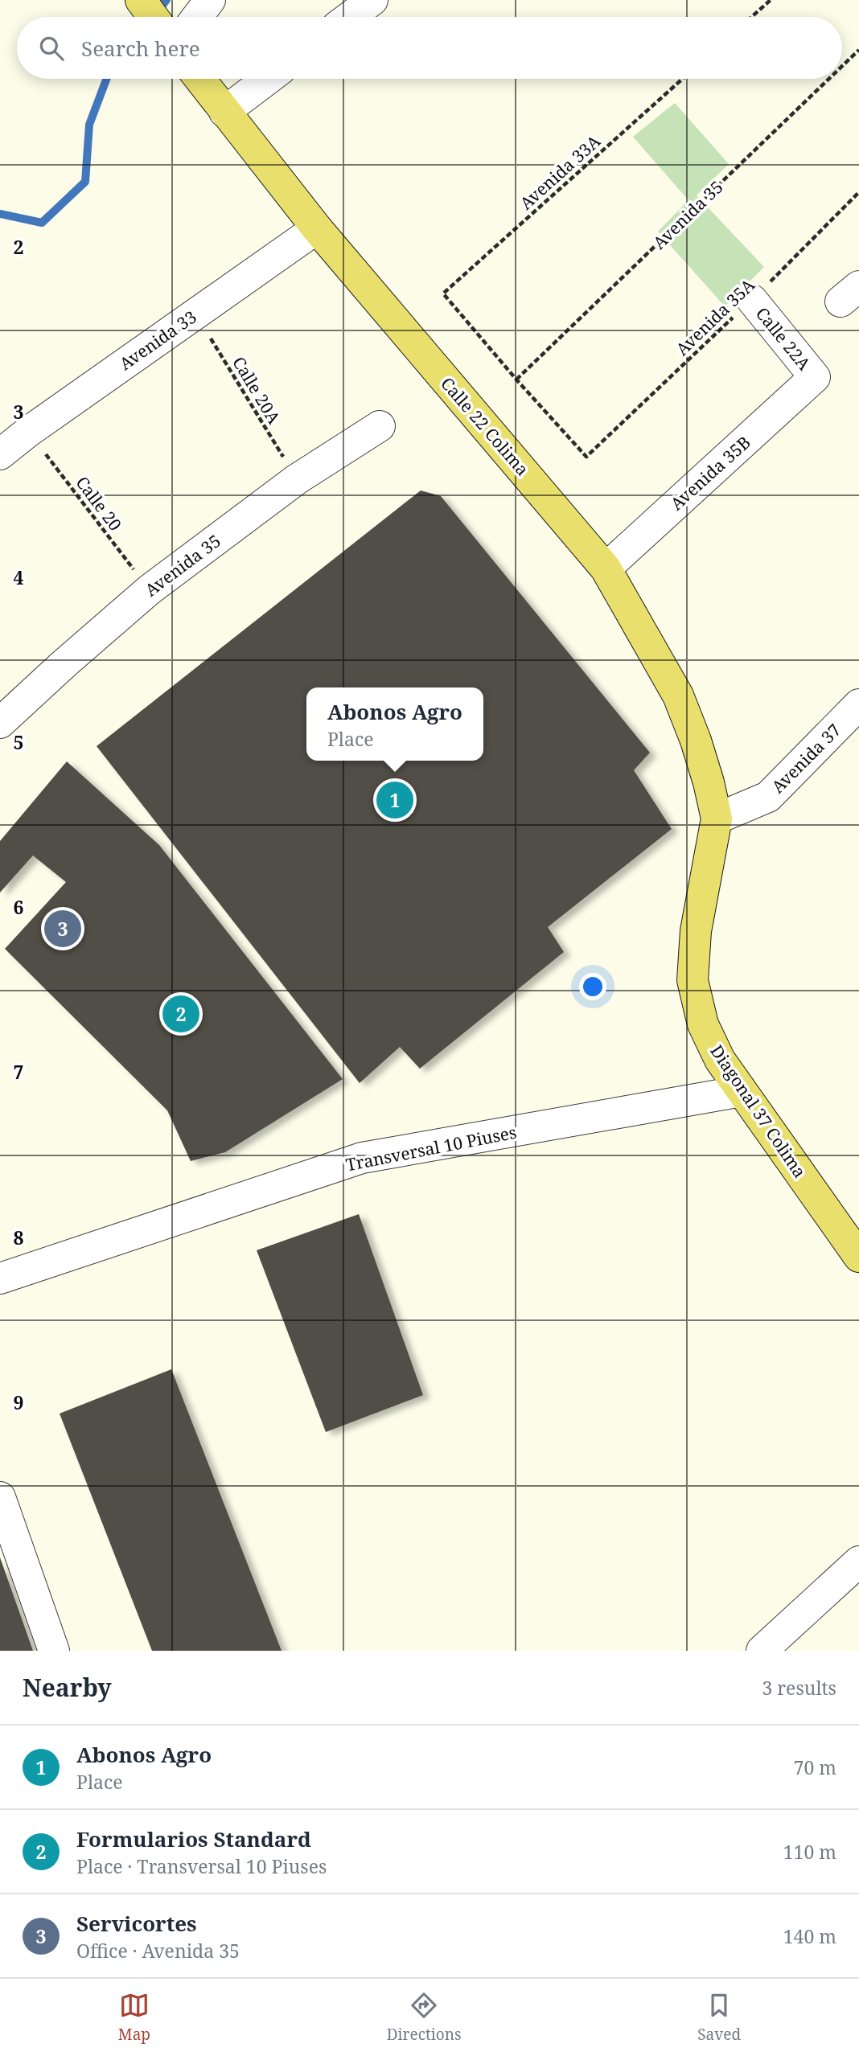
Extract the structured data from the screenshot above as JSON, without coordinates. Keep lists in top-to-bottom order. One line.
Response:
{"streets":{"main road":["Calle 22 Colima","Diagonal 37 Colima"],"street":["Avenida 35","Calle 22A","Avenida 33","Avenida 35B","Avenida 37","Transversal 10 Piuses"],"path":["Avenida 33A","Avenida 35A","Calle 20A","Calle 20"]},"crossings":[["Avenida 33A","Avenida 35"],["Avenida 33A","Avenida 35A"],["Avenida 35","Avenida 35A"],["Avenida 35","Calle 20A"],["Avenida 35","Calle 20"],["Avenida 35A","Calle 22A"],["Calle 22A","Avenida 35B"],["Avenida 33","Calle 20A"],["Avenida 33","Calle 22 Colima"],["Avenida 33","Calle 20"],["Calle 22 Colima","Avenida 35B"],["Calle 22 Colima","Avenida 37"],["Calle 22 Colima","Diagonal 37 Colima"],["Avenida 37","Diagonal 37 Colima"],["Diagonal 37 Colima","Transversal 10 Piuses"]],"page":{"search":"Search here","popup":["Abonos Agro","Place"],"pins":["1","3","2"],"heading":["Nearby","3 results"],"list":[{"mark":"1","name":"Abonos Agro","note":"Place","value":"70 m"},{"mark":"2","name":"Formularios Standard","note":"Place · Transversal 10 Piuses","value":"110 m"},{"mark":"3","name":"Servicortes","note":"Office · Avenida 35","value":"140 m"}],"nav":["Map","Directions","Saved"]},"grid":{"rows":["2","3","4","5","6","7","8","9"]}}
